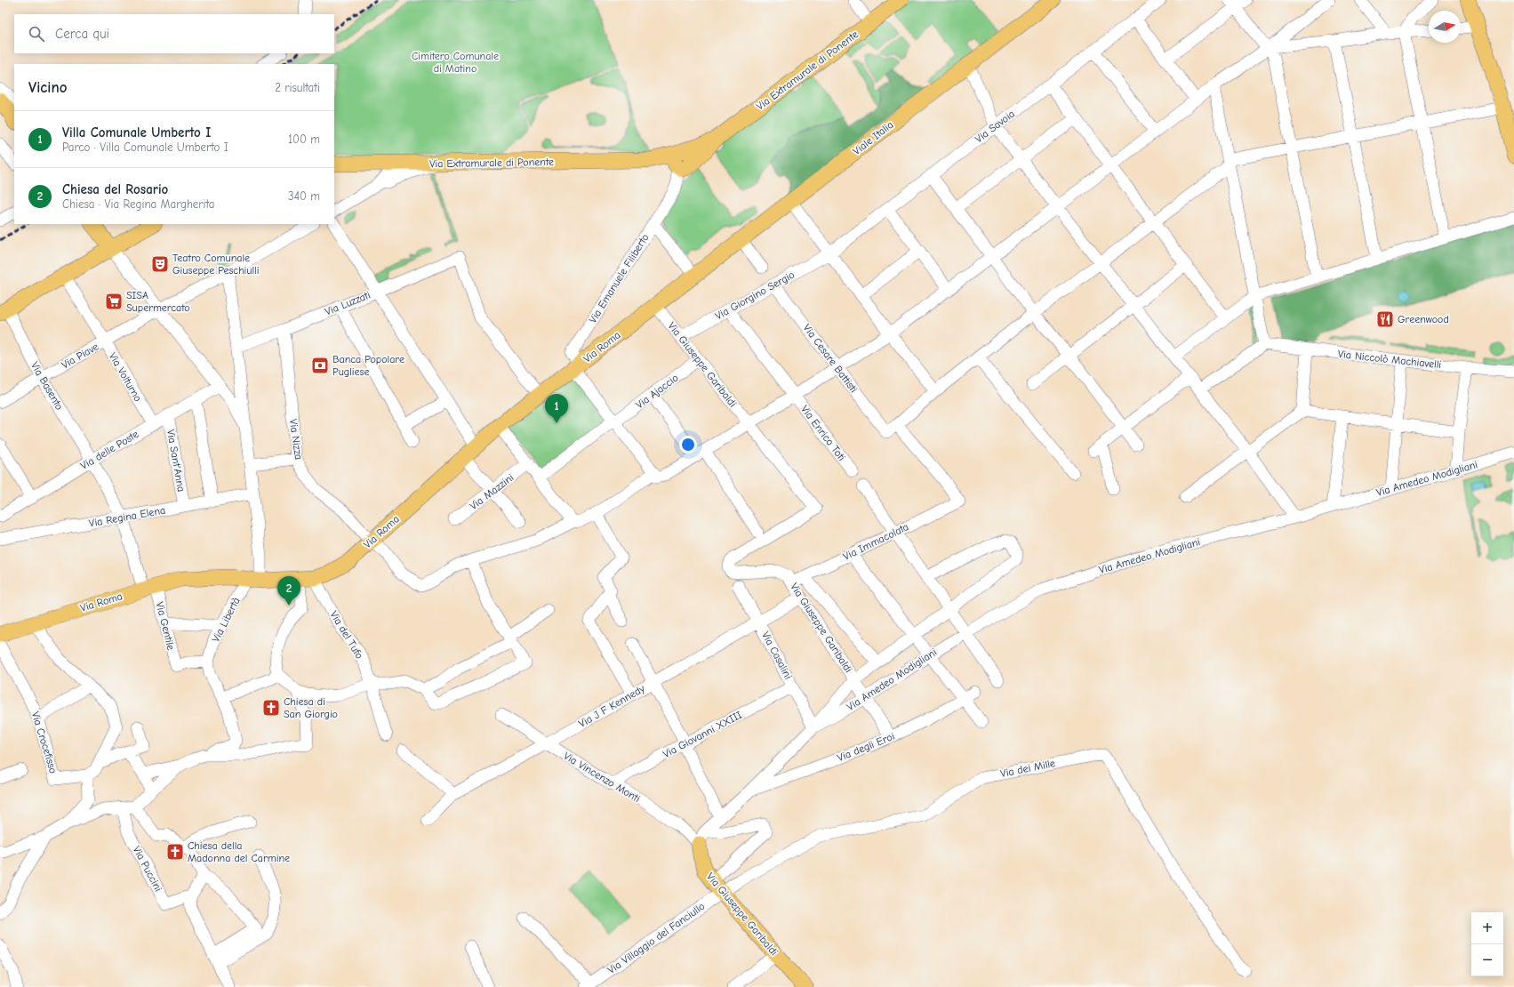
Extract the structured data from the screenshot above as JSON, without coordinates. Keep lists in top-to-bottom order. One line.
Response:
{"streets":{"main road":["Via Extramurale di Ponente","Viale Italia","Via Roma","Via Giuseppe Garibaldi"],"street":["Via Savoia","Via Emanuele Filiberto","Via Giorgino Sergio","Via Luzzati","Via Piave","Via Cesare Battisti","Via Niccolò Machiavelli","Via Volturno","Via Basento","Via Ajaccio","Via Enrico Toti","Via Nizza","Via delle Poste","Via Sant'Anna","Via Amedeo Modigliani","Via Mazzini","Via Regina Elena","Via Immacolata","Via Libertà","Via Gentile","Via del Tufo","Via Casalini","Via J F Kennedy","Via Giovanni XXIII","Via Crocefisso","Via degli Eroi","Via dei Mille","Via Vincenzo Monti","Via Puccini","Via Villaggio del Fanciullo"]},"crossings":[["Via Extramurale di Ponente","Via Emanuele Filiberto"],["Via Savoia","Via Giorgino Sergio"],["Viale Italia","Via Roma"],["Via Emanuele Filiberto","Via Roma"],["Via Giorgino Sergio","Via Cesare Battisti"],["Via Giorgino Sergio","Via Giuseppe Garibaldi"],["Via Giorgino Sergio","Via Enrico Toti"],["Via Luzzati","Via Roma"],["Via Luzzati","Via Nizza"],["Via Roma","Via Giuseppe Garibaldi"],["Via Roma","Via Nizza"],["Via Roma","Via Libertà"],["Via Roma","Via Gentile"],["Via Roma","Via del Tufo"],["Via Piave","Via Volturno"],["Via Piave","Via Basento"],["Via Cesare Battisti","Via Immacolata"],["Via Giuseppe Garibaldi","Via Ajaccio"],["Via Giuseppe Garibaldi","Via Amedeo Modigliani"],["Via Giuseppe Garibaldi","Via Immacolata"],["Via Giuseppe Garibaldi","Via Casalini"],["Via Giuseppe Garibaldi","Via J F Kennedy"],["Via Giuseppe Garibaldi","Via degli Eroi"],["Via Giuseppe Garibaldi","Via dei Mille"],["Via Giuseppe Garibaldi","Via Vincenzo Monti"],["Via Giuseppe Garibaldi","Via Villaggio del Fanciullo"],["Via Volturno","Via delle Poste"],["Via Basento","Via delle Poste"],["Via Basento","Via Regina Elena"],["Via Basento","Via Gentile"],["Via delle Poste","Via Sant'Anna"],["Via Sant'Anna","Via Regina Elena"],["Via Amedeo Modigliani","Via Casalini"],["Via Regina Elena","Via Gentile"],["Via Libertà","Via Gentile"],["Via Casalini","Via J F Kennedy"],["Via Casalini","Via Giovanni XXIII"],["Via J F Kennedy","Via Vincenzo Monti"],["Via Giovanni XXIII","Via Vincenzo Monti"],["Via dei Mille","Via Villaggio del Fanciullo"]],"parks":["Cimitero Comunale di Matino"],"places":{"theatre":["Teatro Comunale Giuseppe Peschiulli"],"supermarket":["SISA Supermercato"],"restaurant":["Greenwood"],"bank":["Banca Popolare Pugliese"],"church":["Chiesa di San Giorgio","Chiesa della Madonna del Carmine"]},"north":"right","page":{"search":"Cerca qui","heading":["Vicino","2 risultati"],"list":[{"mark":"1","name":"Villa Comunale Umberto I","note":"Parco · Villa Comunale Umberto I","value":"100 m"},{"mark":"2","name":"Chiesa del Rosario","note":"Chiesa · Via Regina Margherita","value":"340 m"}],"pins":["1","2"],"map_buttons":["+","−"]}}
